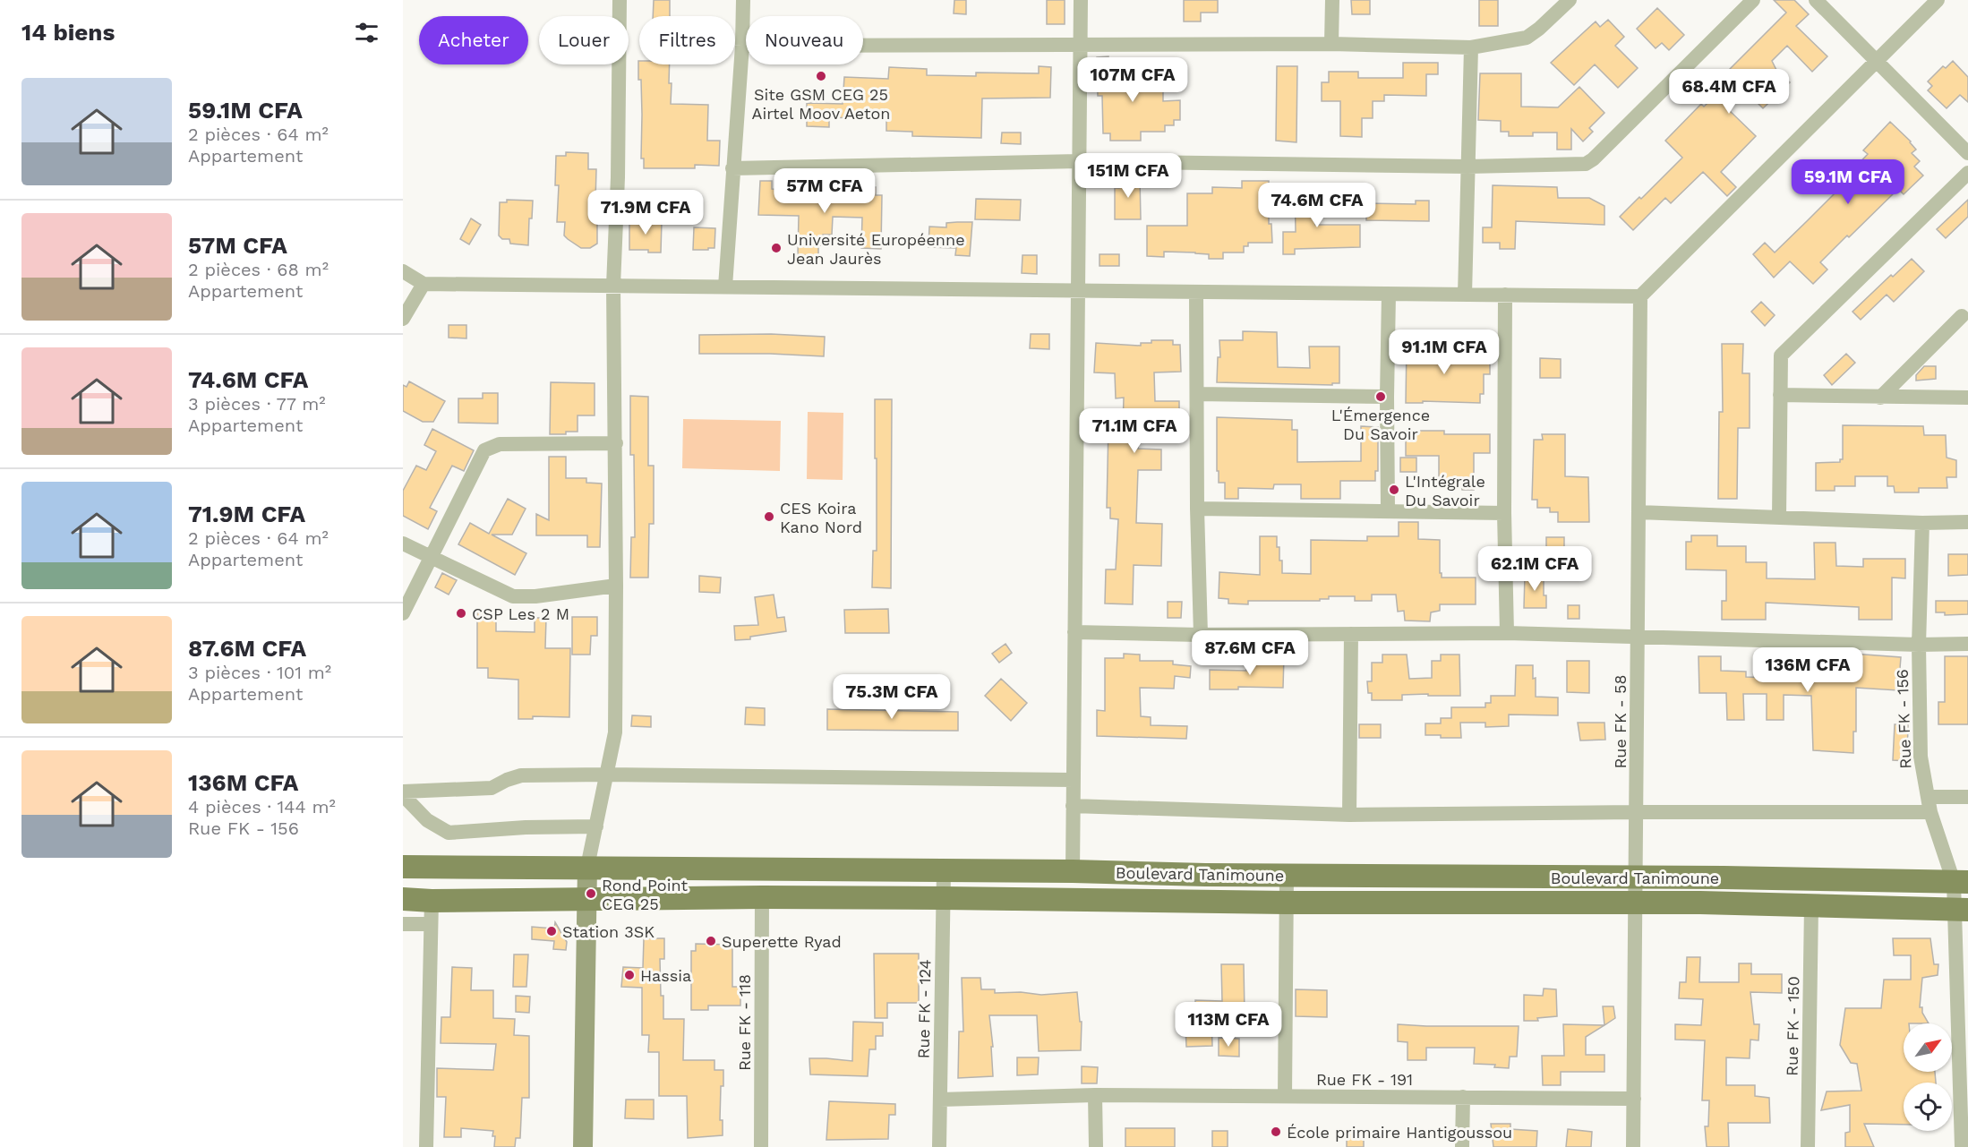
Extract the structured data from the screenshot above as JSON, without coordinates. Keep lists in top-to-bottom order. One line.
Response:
{"streets":{"main road":["Boulevard Tanimoune"],"street":["Rue FK - 156","Rue FK - 58","Rue FK - 124","Rue FK - 118","Rue FK - 150","Rue FK - 191"]},"crossings":[["Rue FK - 156","Boulevard Tanimoune"],["Rue FK - 58","Boulevard Tanimoune"],["Rue FK - 58","Rue FK - 191"],["Boulevard Tanimoune","Rue FK - 124"],["Boulevard Tanimoune","Rue FK - 118"],["Boulevard Tanimoune","Rue FK - 150"],["Rue FK - 124","Rue FK - 191"]],"places":["Site GSM CEG 25 Airtel Moov Aeton","Université Européenne Jean Jaurès","L'Émergence Du Savoir","L'Intégrale Du Savoir","CES Koira Kano Nord","CSP Les 2 M","Rond Point CEG 25","Station 3SK","Superette Ryad","Hassia","École primaire Hantigoussou"],"north":"top right","page":{"heading":"14 biens","chip":["Acheter","Louer","Filtres","Nouveau"],"price":["107M CFA","68.4M CFA","151M CFA","59.1M CFA","57M CFA","74.6M CFA","71.9M CFA","91.1M CFA","71.1M CFA","62.1M CFA","87.6M CFA","136M CFA","75.3M CFA","113M CFA"],"list":[{"name":"59.1M CFA","note":"2 pièces · 64 m² · Appartement"},{"name":"57M CFA","note":"2 pièces · 68 m² · Appartement"},{"name":"74.6M CFA","note":"3 pièces · 77 m² · Appartement"},{"name":"71.9M CFA","note":"2 pièces · 64 m² · Appartement"},{"name":"87.6M CFA","note":"3 pièces · 101 m² · Appartement"},{"name":"136M CFA","note":"4 pièces · 144 m² · Rue FK - 156"}]}}
